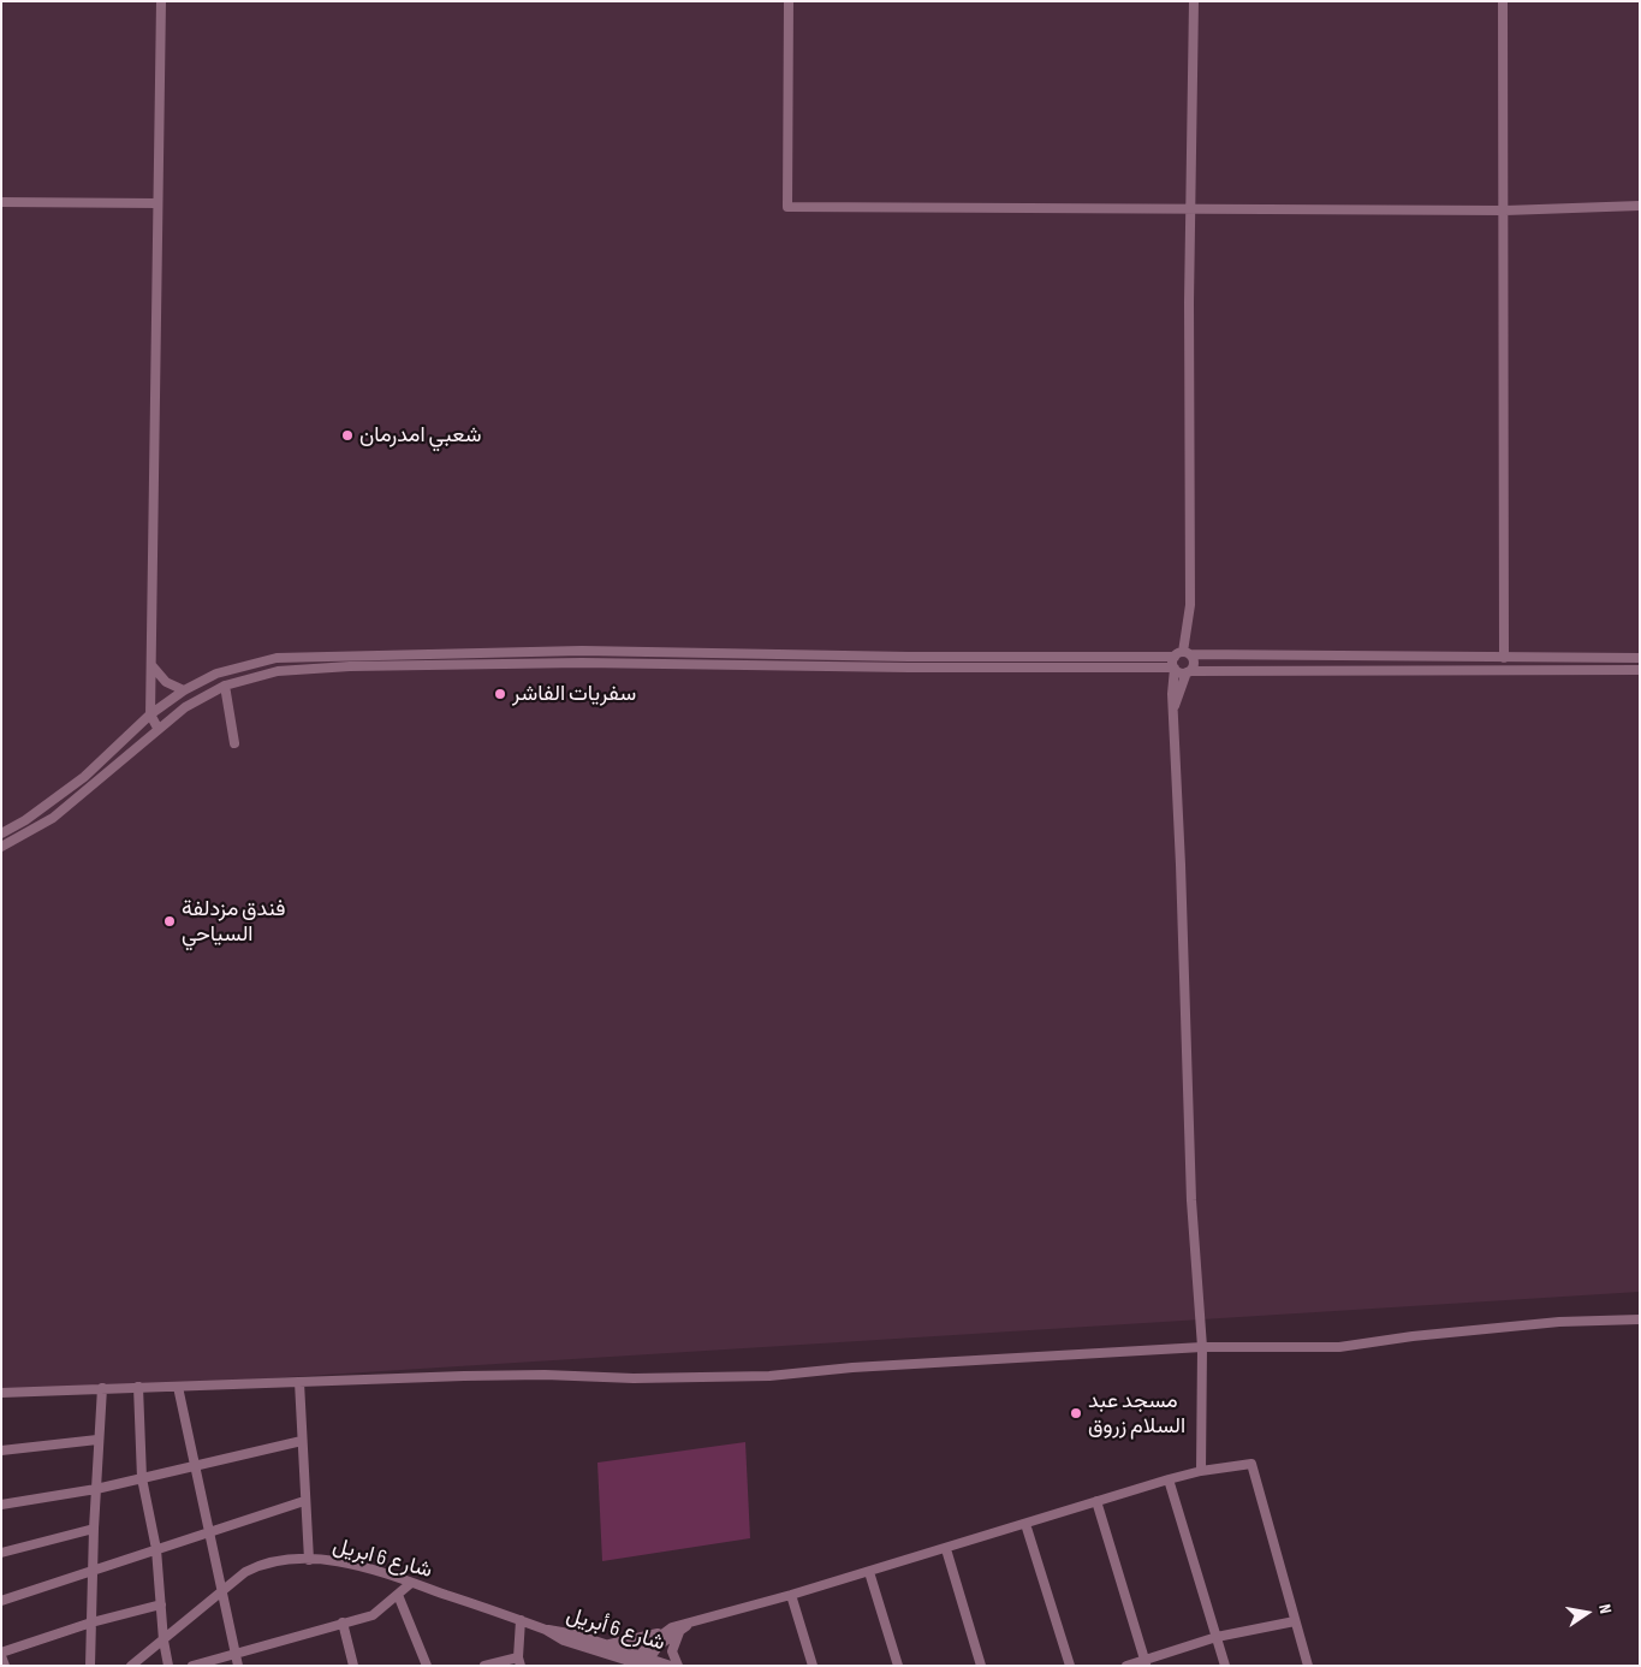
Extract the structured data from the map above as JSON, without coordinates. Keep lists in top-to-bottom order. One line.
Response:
{"streets":{"street":["شارع 6 ابريل","شارع 6 أبريل"]},"crossings":[["شارع 6 ابريل","شارع 6 أبريل"]],"places":["شعبي امدرمان","سفريات الفاشر","فندق مزدلفة السياحي","مسجد عبد السلام زروق"],"north":"right"}
